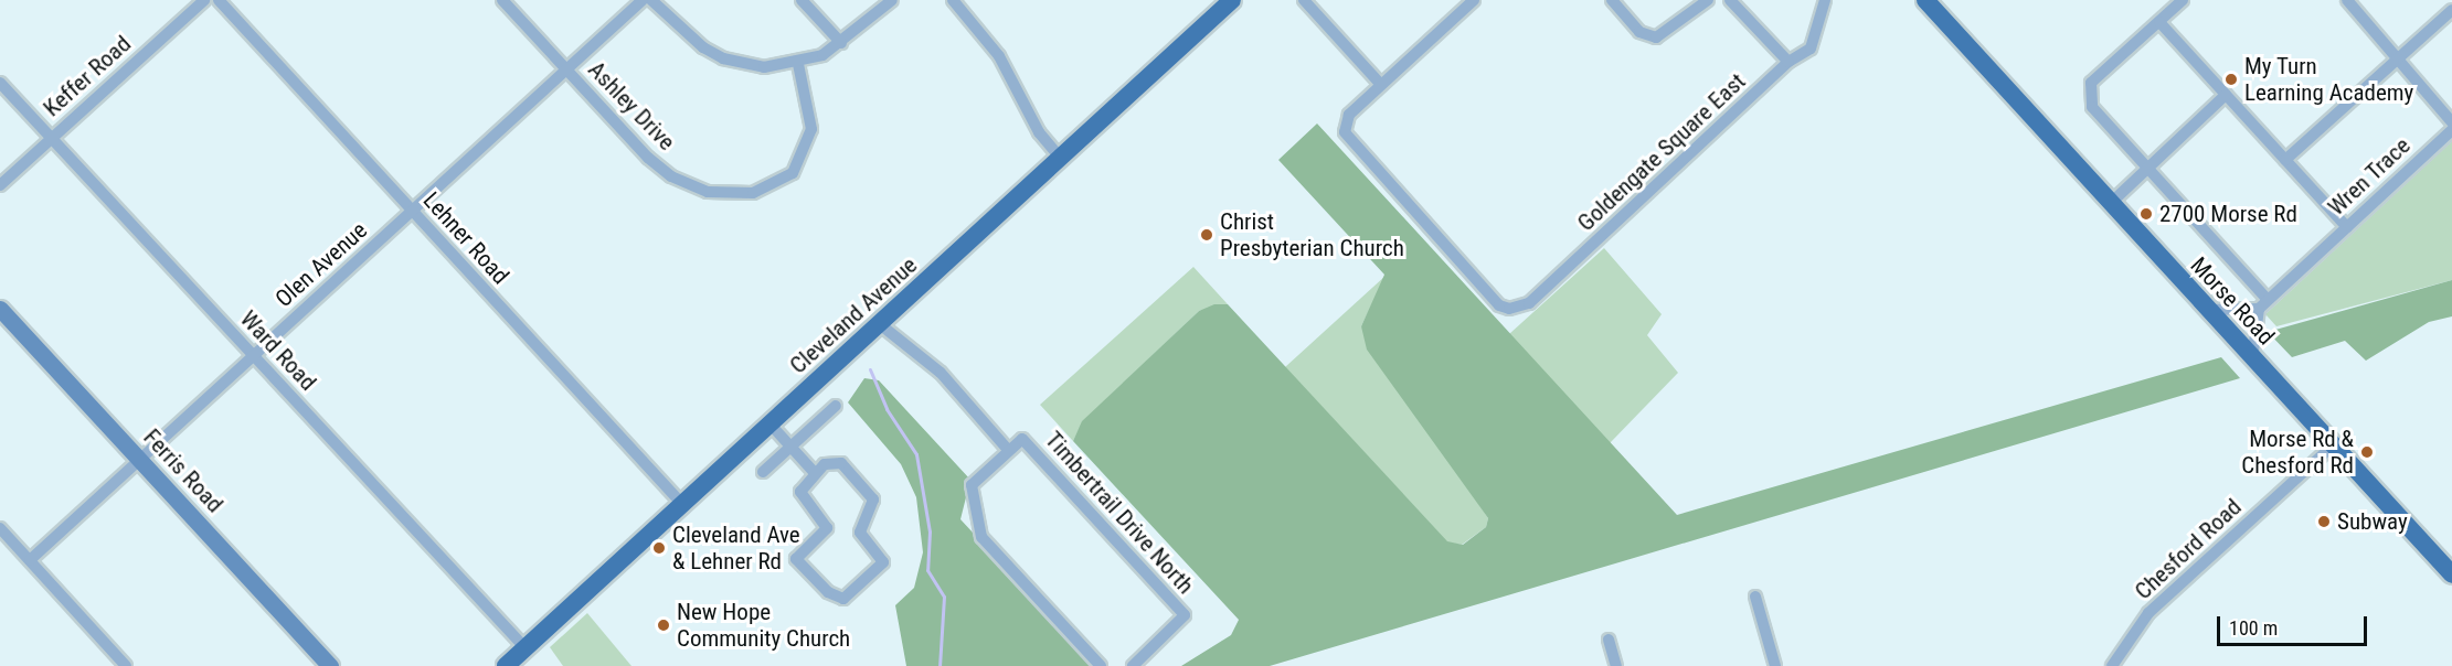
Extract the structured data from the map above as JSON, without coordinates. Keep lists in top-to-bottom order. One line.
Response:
{"streets":{"main road":["Morse Road","Cleveland Avenue","Ferris Road"],"street":["Keffer Road","Ashley Drive","Goldengate Square East","Wren Trace","Lehner Road","Olen Avenue","Ward Road","Timbertrail Drive North","Chesford Road"]},"crossings":[["Keffer Road","Ward Road"],["Ashley Drive","Olen Avenue"],["Lehner Road","Olen Avenue"],["Lehner Road","Cleveland Avenue"],["Olen Avenue","Ward Road"],["Olen Avenue","Ferris Road"],["Morse Road","Chesford Road"],["Cleveland Avenue","Ward Road"],["Cleveland Avenue","Timbertrail Drive North"]],"places":["My Turn Learning Academy","2700 Morse Rd","Christ Presbyterian Church","Morse Rd & Chesford Rd","Subway","Cleveland Ave & Lehner Rd","New Hope Community Church"],"scale_bar":"100 m"}
